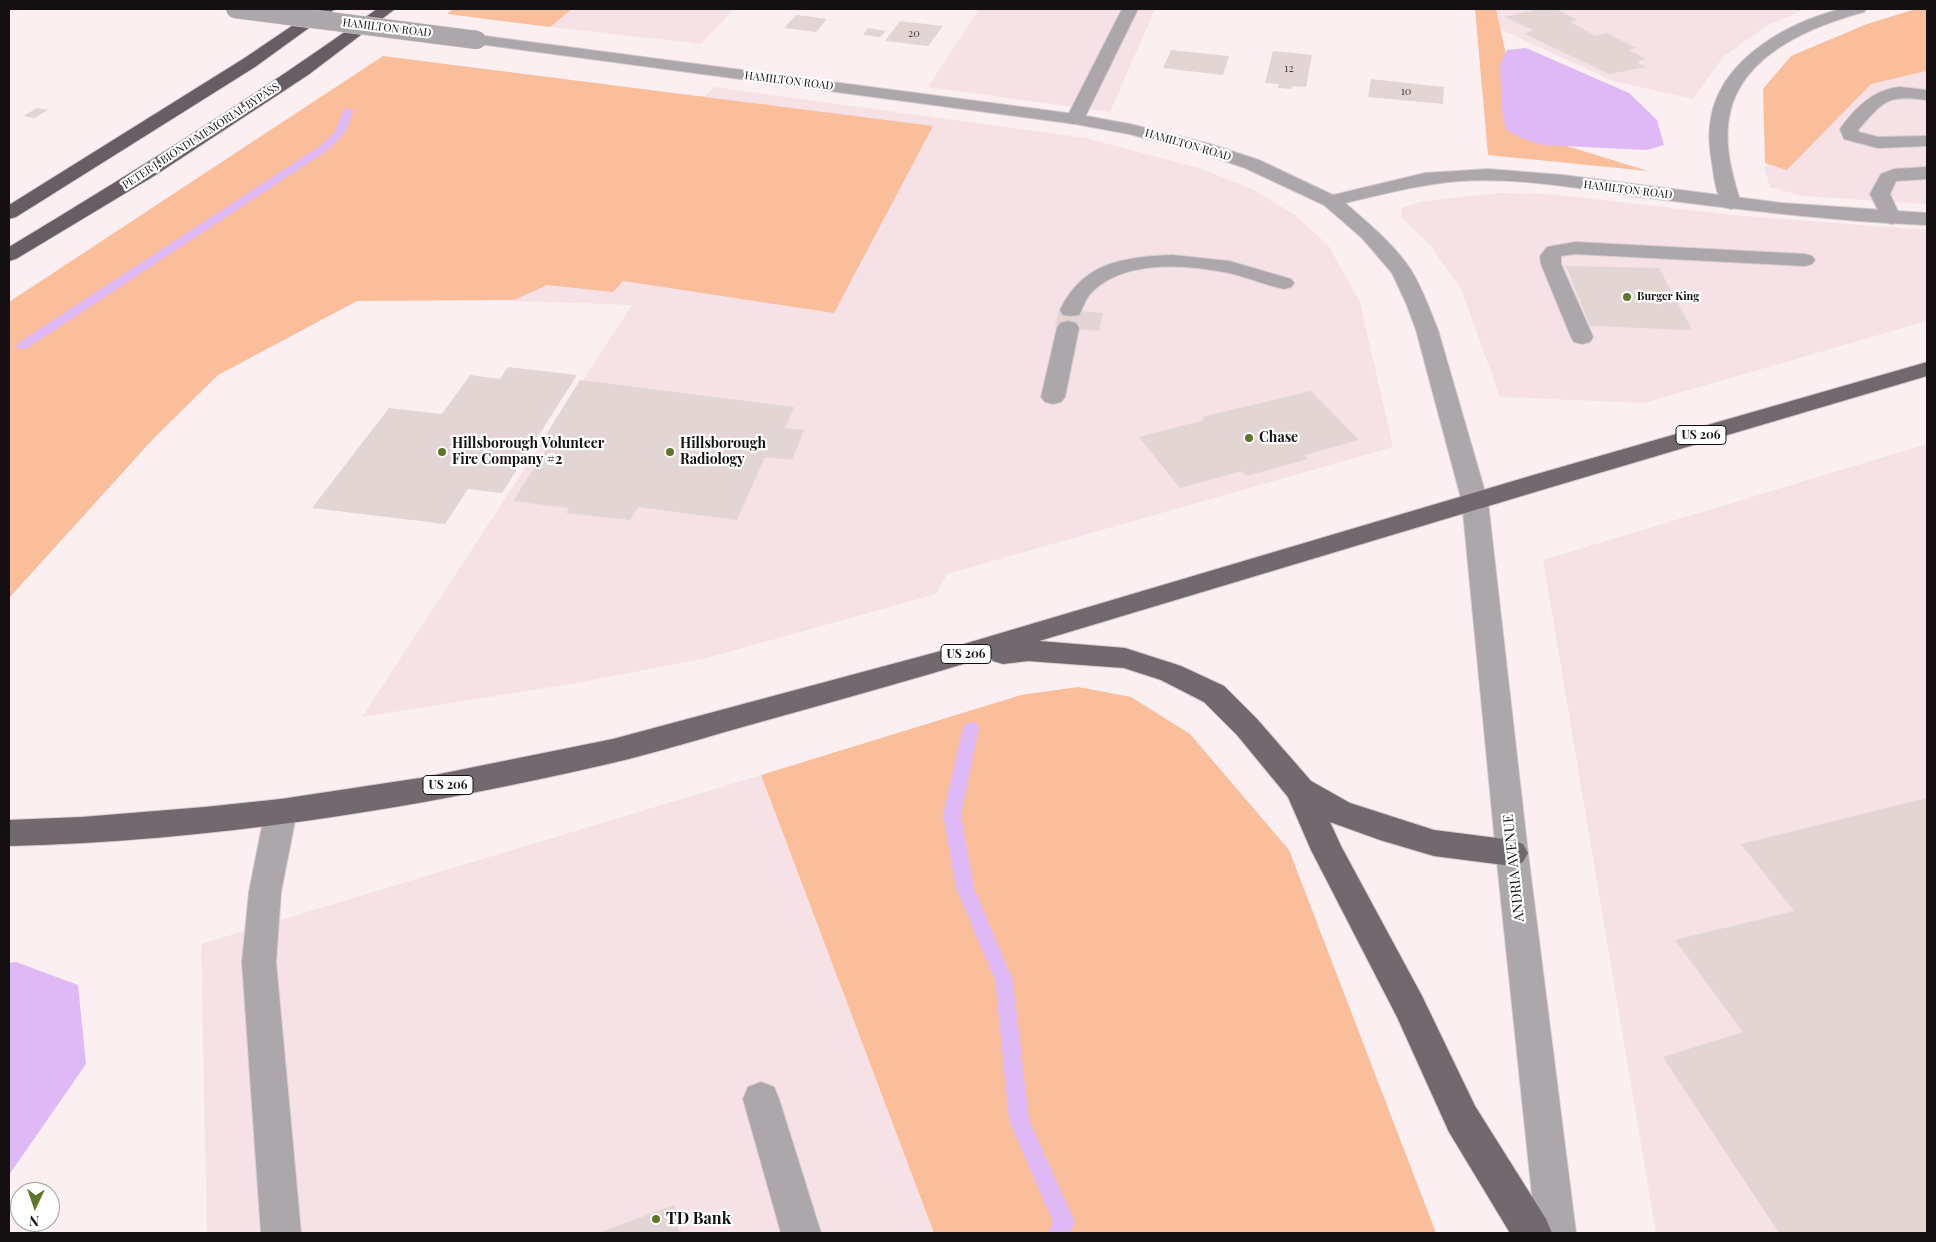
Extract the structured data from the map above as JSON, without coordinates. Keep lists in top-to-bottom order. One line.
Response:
{"streets":{"highway":["PETER J. BIONDI MEMORIAL BYPASS"],"main road":["US 206"],"street":["HAMILTON ROAD","ANDRIA AVENUE"]},"crossings":[["HAMILTON ROAD","US 206"],["HAMILTON ROAD","ANDRIA AVENUE"],["US 206","ANDRIA AVENUE"]],"places":["Burger King","Chase","Hillsborough Volunteer Fire Company #2","Hillsborough Radiology","TD Bank"],"house_numbers":["20","12","10"],"north":"bottom"}
